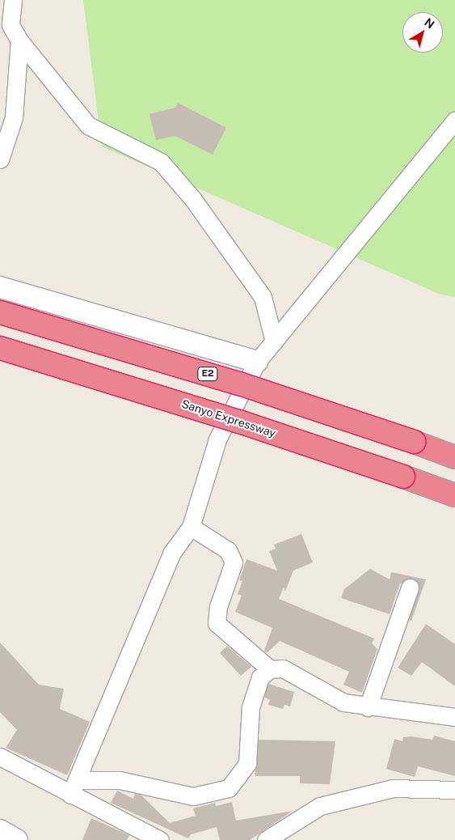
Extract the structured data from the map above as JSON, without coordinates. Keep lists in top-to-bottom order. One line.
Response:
{"streets":{"highway":["E2","Sanyo Expressway"]},"north":"top right"}
